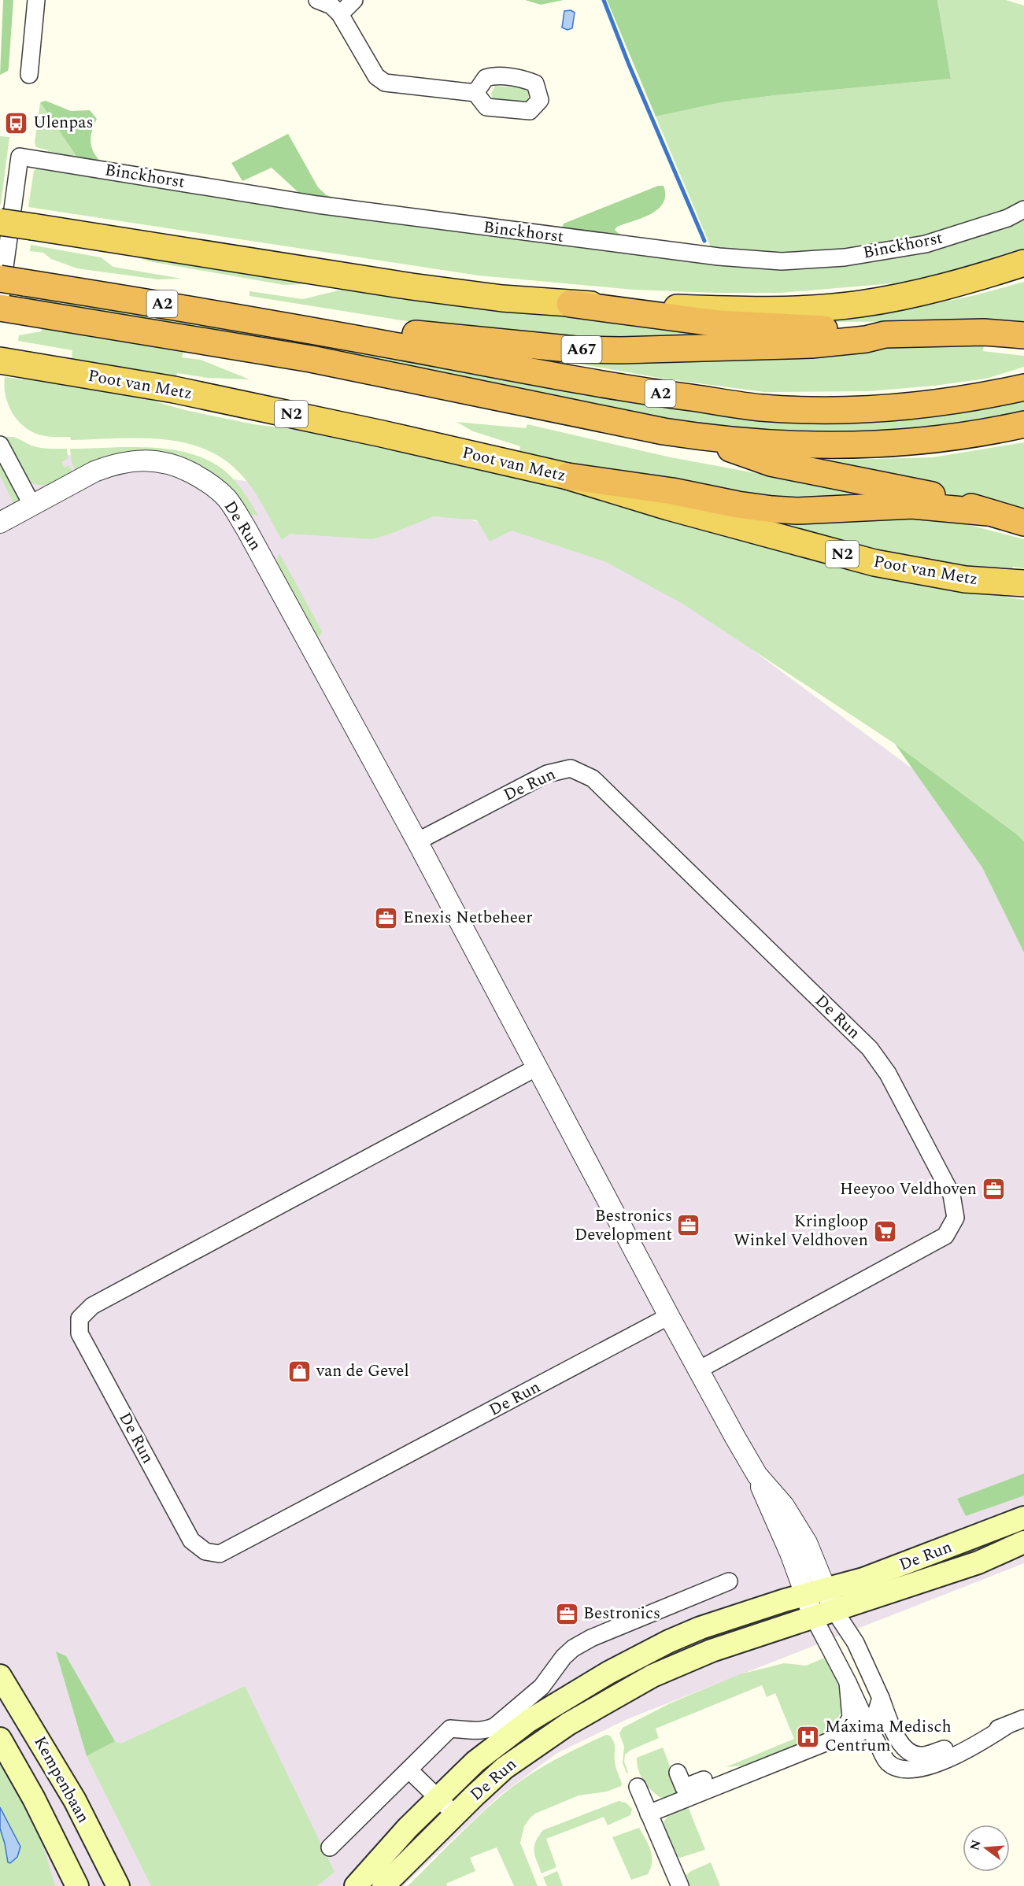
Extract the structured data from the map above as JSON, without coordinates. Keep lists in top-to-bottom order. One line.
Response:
{"streets":{"highway":["A2","A67","Poot van Metz","N2"],"main road":["De Run","Kempenbaan"],"street":["Binckhorst"]},"crossings":[["Binckhorst","A2"],["A2","A67"],["A2","N2"],["Poot van Metz","N2"]],"places":{"bus stop":["Ulenpas"],"office":["Enexis Netbeheer","Heeyoo Veldhoven","Bestronics Development","Bestronics"],"supermarket":["Kringloop Winkel Veldhoven"],"shop":["van de Gevel"],"hospital":["Máxima Medisch Centrum"]},"north":"left"}
